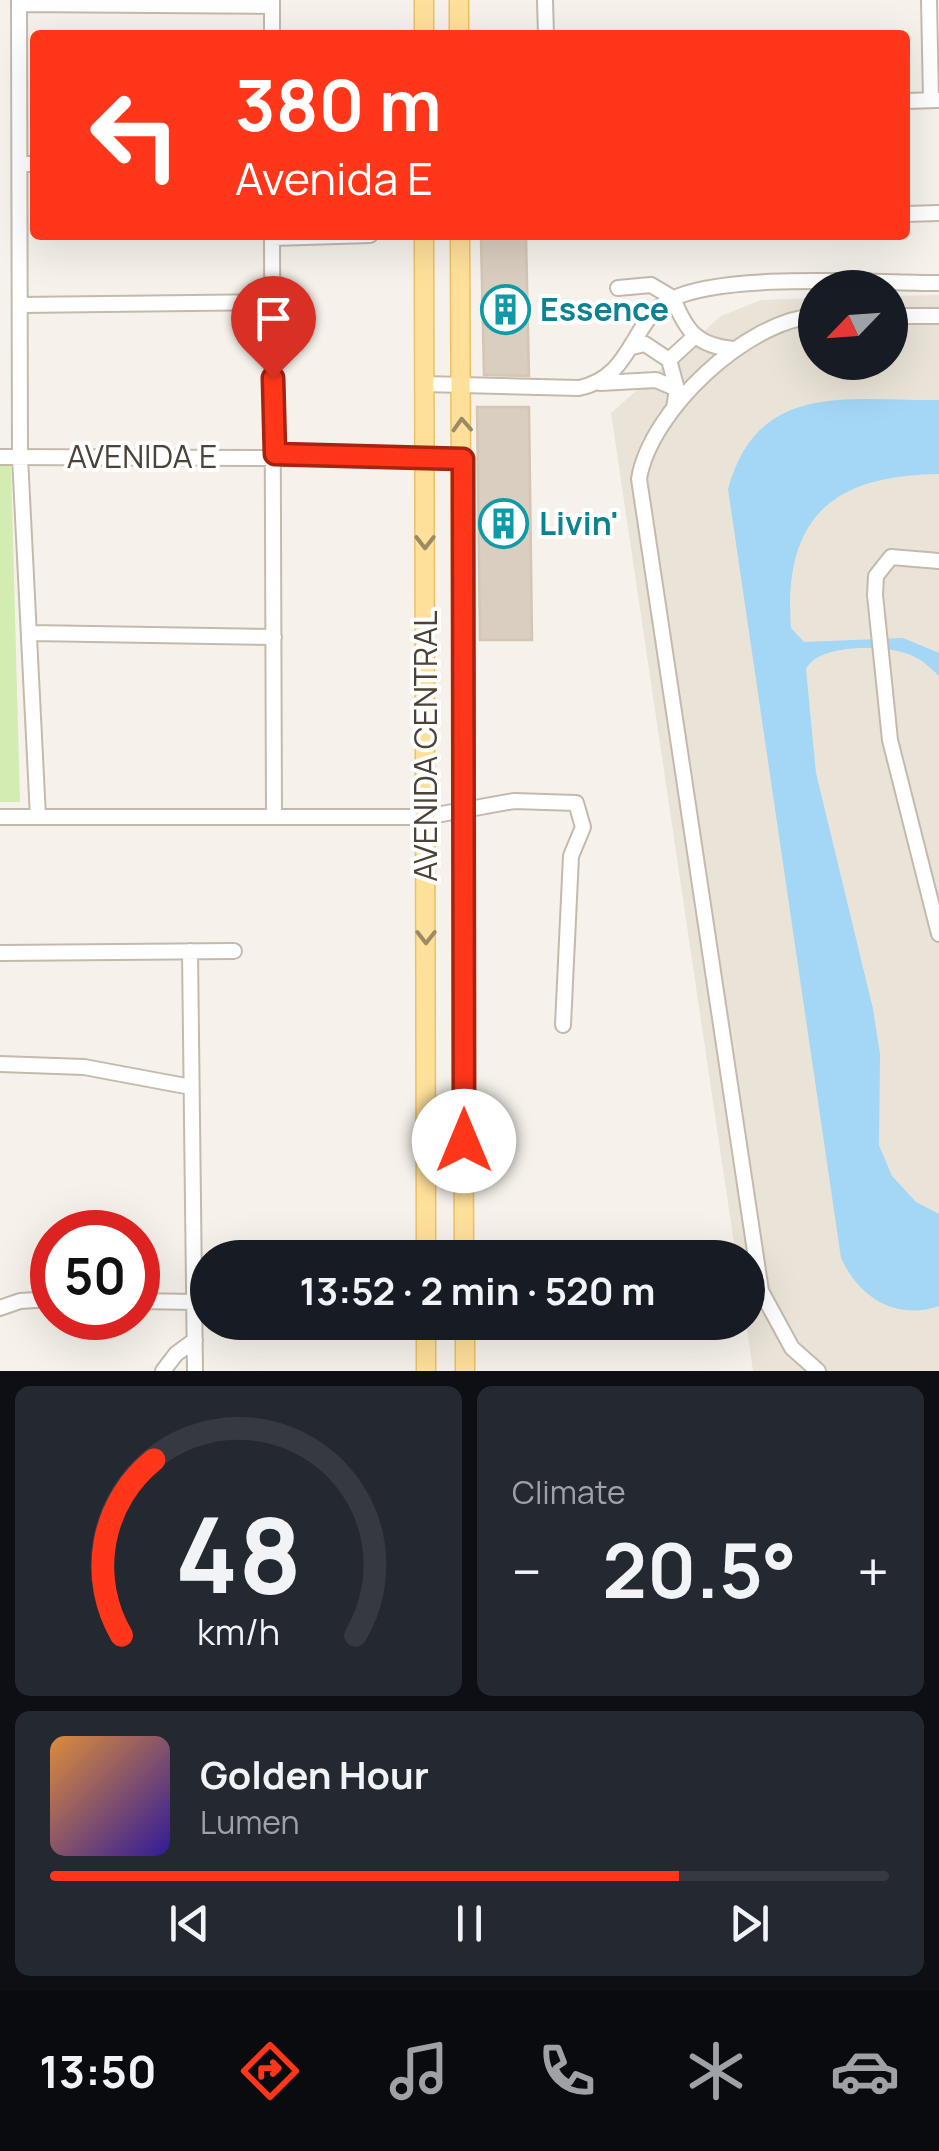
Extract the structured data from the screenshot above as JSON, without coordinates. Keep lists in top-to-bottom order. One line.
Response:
{"streets":{"main road":["AVENIDA CENTRAL"],"street":["AVENIDA E"]},"crossings":[["AVENIDA E","AVENIDA CENTRAL"]],"places":{"building":["Essence","Livin'"]},"north":"bottom left","page":{"turn":["380 m","Avenida E"],"limit":"50","trip":"13:52 · 2 min · 520 m","tile":"Climate","heat":["−","20.5°","+"],"song":["Golden Hour","Lumen"],"tabs":"13:50","gauge":["48","km/h"]}}
